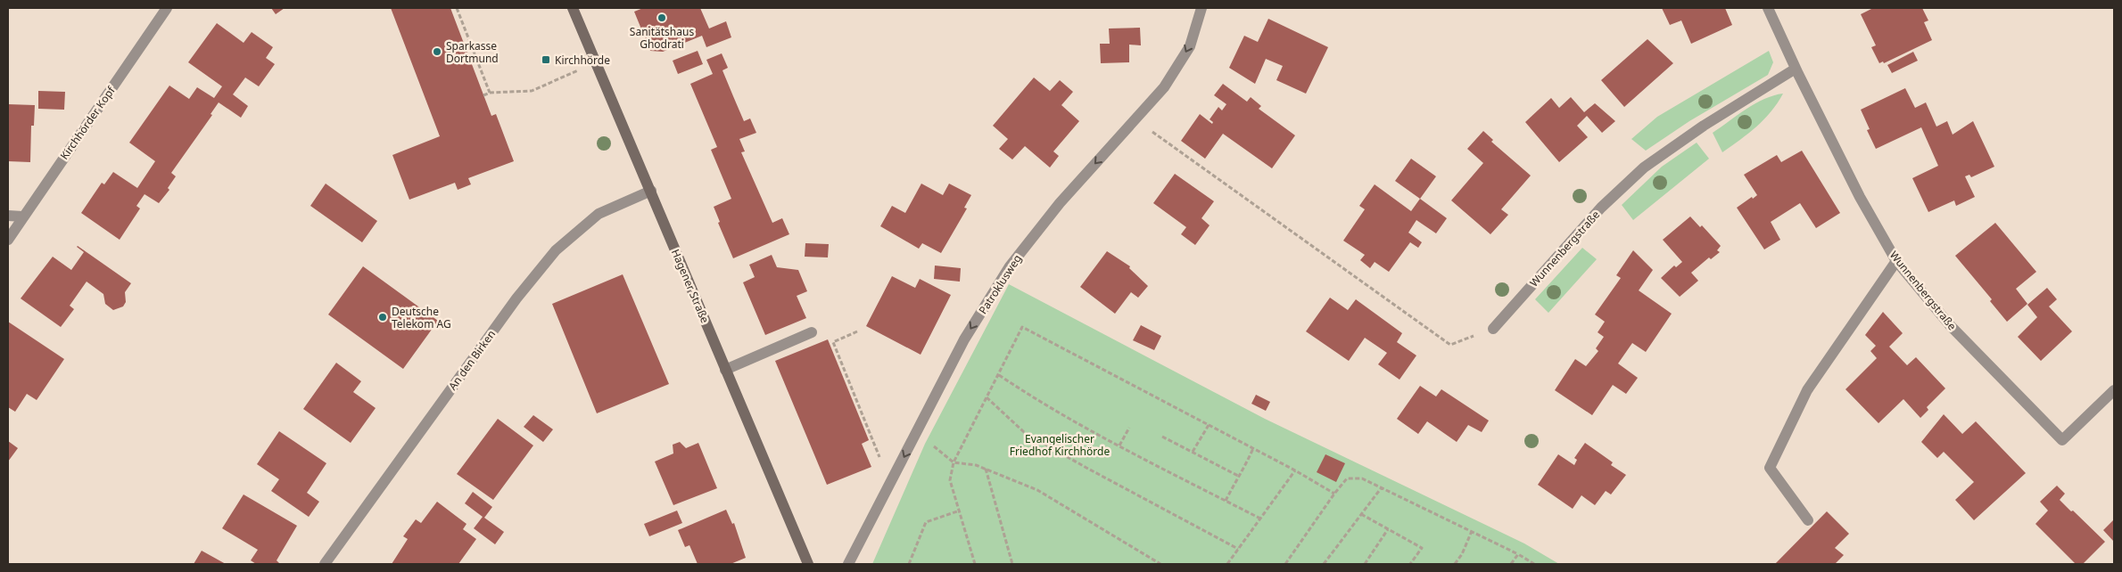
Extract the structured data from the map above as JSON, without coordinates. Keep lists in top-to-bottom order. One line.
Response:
{"streets":{"main road":["Hagener Straße"],"street":["Kirchhörder Kopf","Wunnenbergstraße","Patroklusweg","An den Birken"]},"crossings":[["Hagener Straße","An den Birken"]],"one_way":["Patroklusweg"],"parks":["Evangelischer Friedhof Kirchhörde"],"places":{"other":["Sanitätshaus Ghodrati","Sparkasse Dortmund","Deutsche Telekom AG"],"transit":["Kirchhörde"]}}
